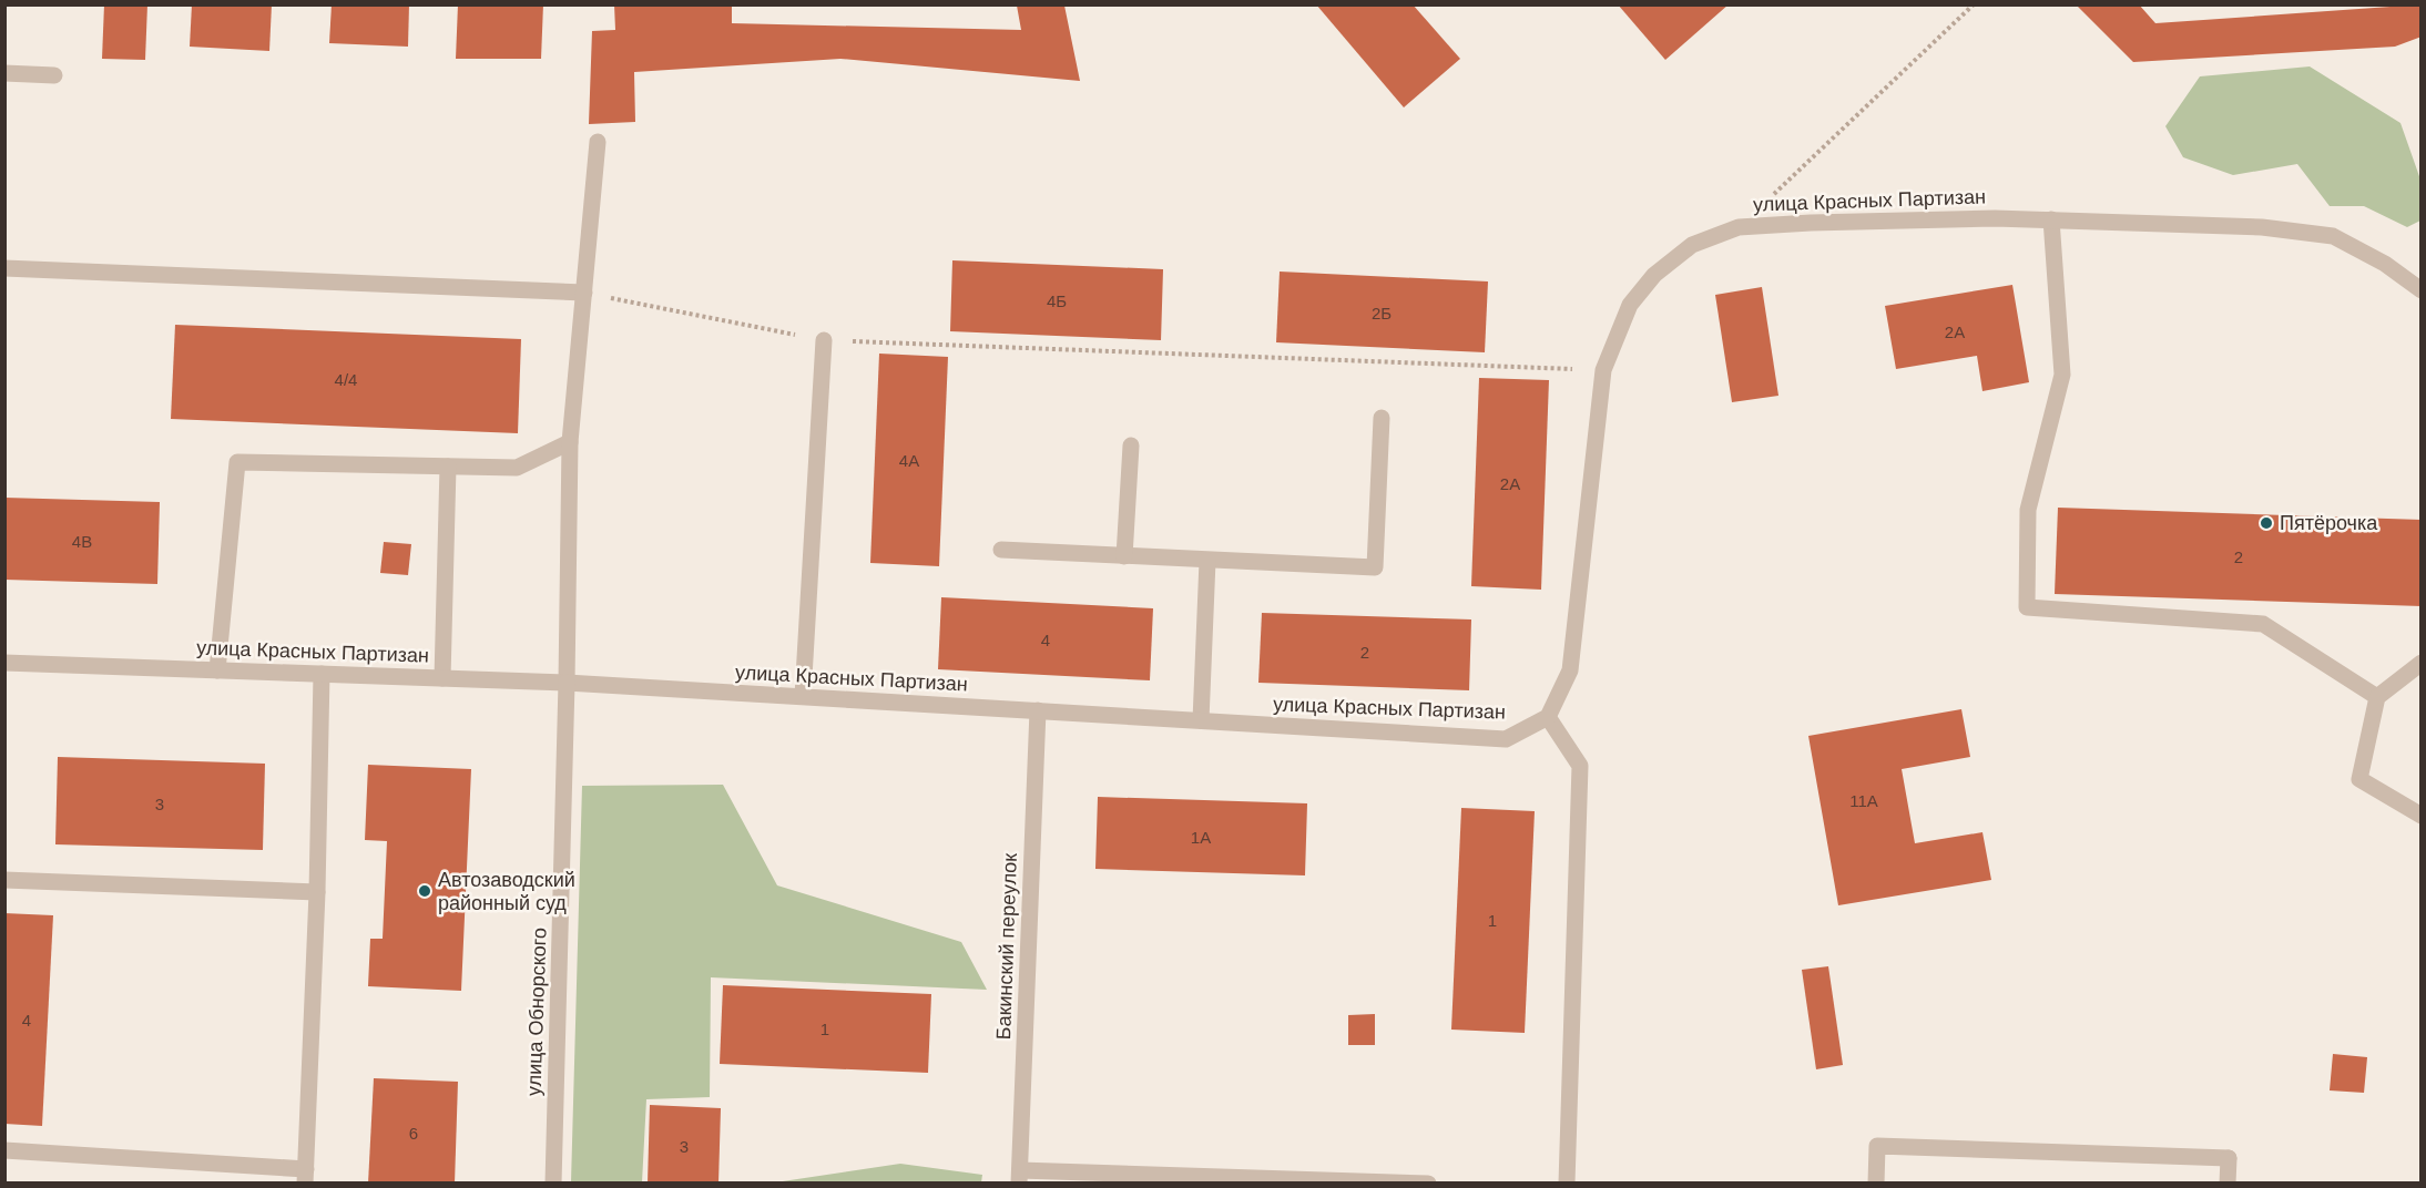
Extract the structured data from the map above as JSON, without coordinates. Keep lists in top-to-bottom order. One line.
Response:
{"streets":{"street":["улица Красных Партизан","Бакинский переулок","улица Обнорского"]},"crossings":[["улица Красных Партизан","Бакинский переулок"],["улица Красных Партизан","улица Обнорского"]],"places":["Пятёрочка","Автозаводский районный суд"],"house_numbers":["4Б","2Б","2А","4/4","4А","2А","4В","2","4","2","11А","3","1А","1","4","1","6","3"]}
